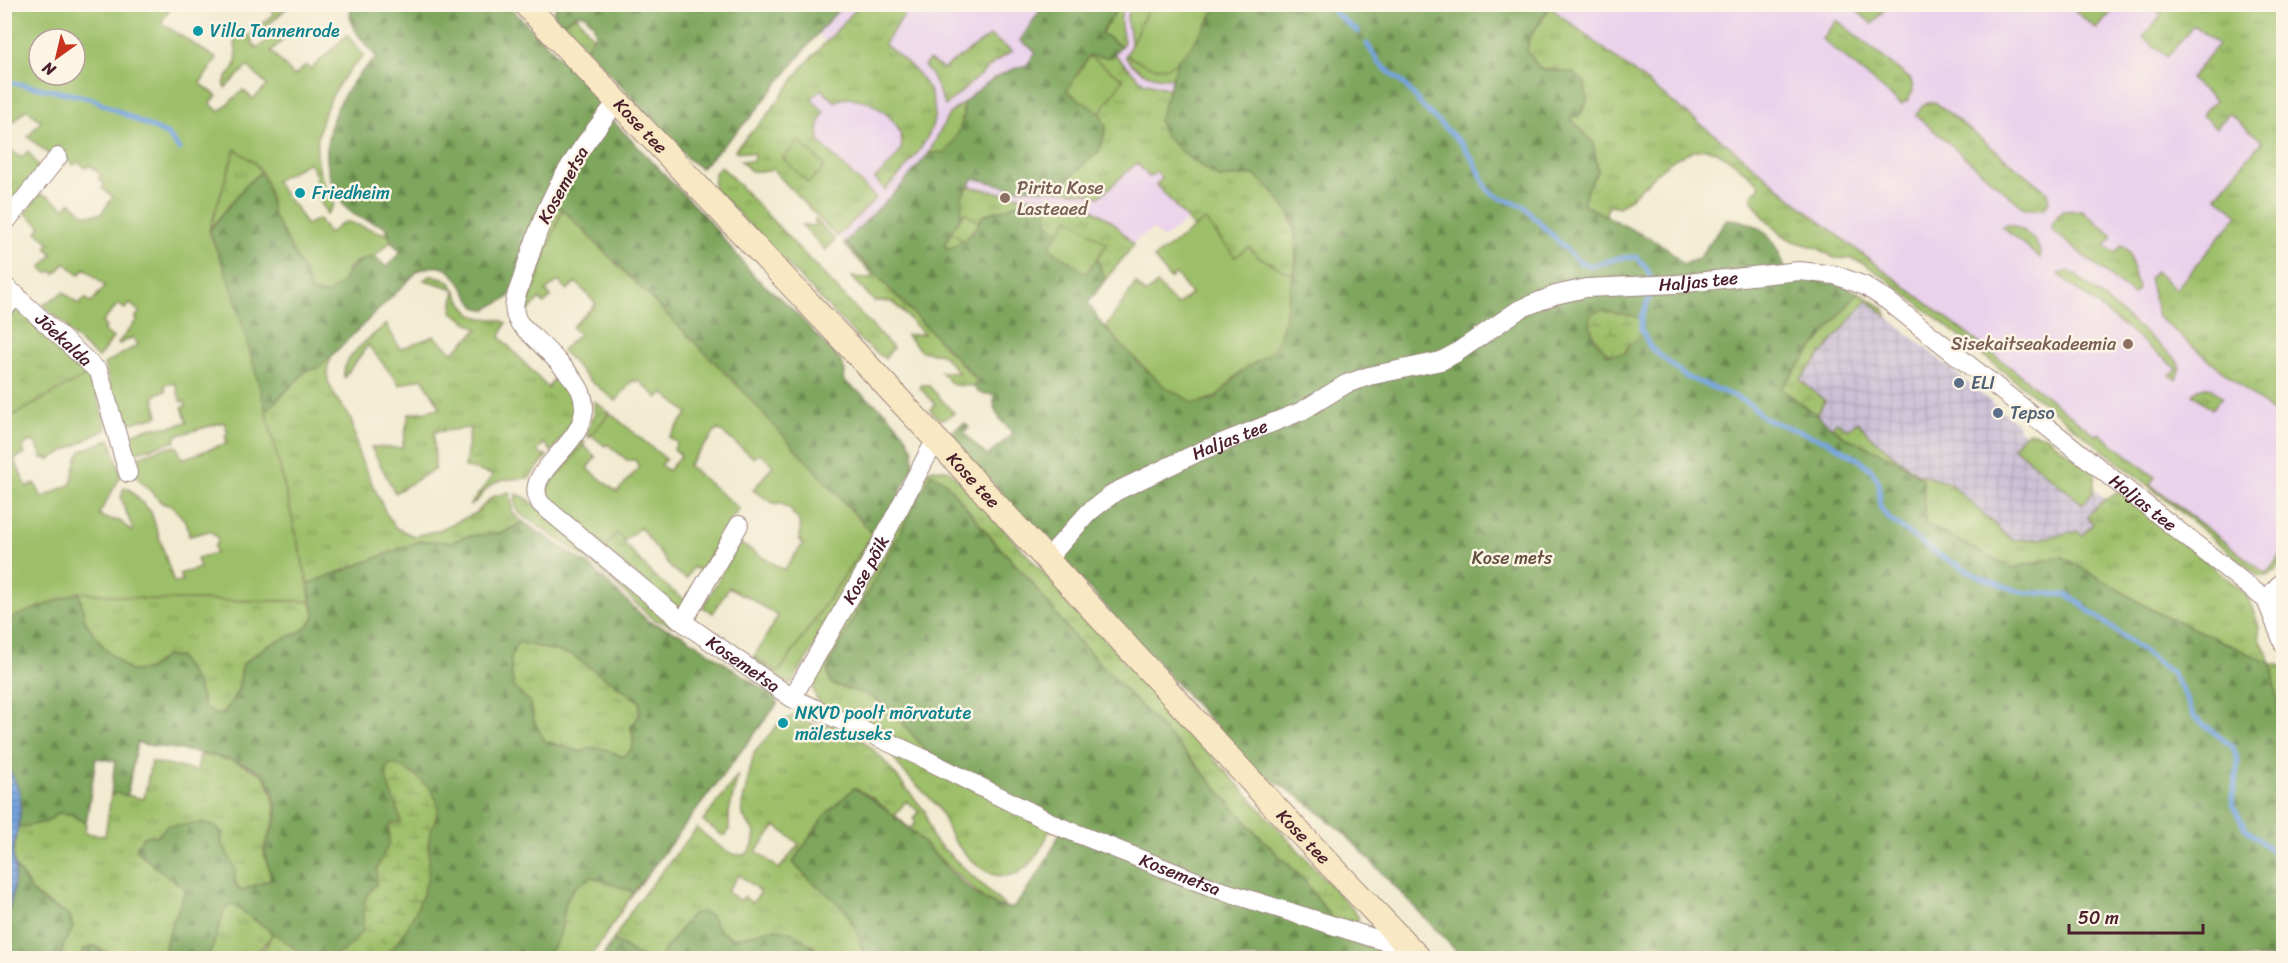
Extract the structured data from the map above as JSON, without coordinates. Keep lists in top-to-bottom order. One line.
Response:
{"streets":{"main road":["Kose tee"],"street":["Kosemetsa","Haljas tee","Jõekalda","Kose põik"]},"crossings":[["Kose tee","Kosemetsa"],["Kose tee","Haljas tee"],["Kose tee","Kose põik"],["Kosemetsa","Kose põik"]],"parks":["Kose mets"],"places":["Villa Tannenrode","Friedheim","Pirita Kose Lasteaed","Sisekaitseakadeemia","ELI","Tepso","NKVD poolt mõrvatute mälestuseks"],"scale_bar":"50 m","north":"bottom left"}
